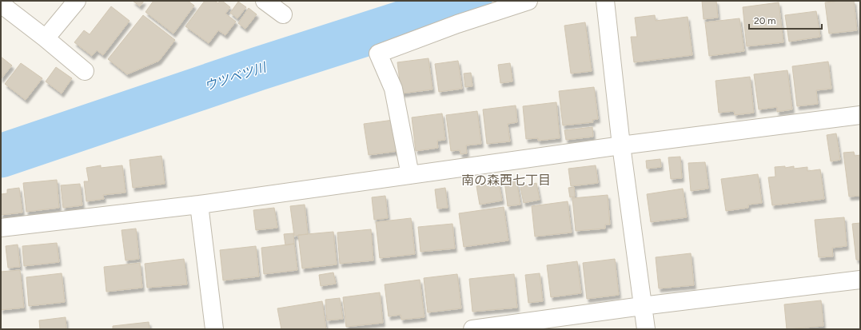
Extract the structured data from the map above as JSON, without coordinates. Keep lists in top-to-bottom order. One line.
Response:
{"districts":["南の森西七丁目"],"water":["ウツベツ川"],"scale_bar":"20 m"}
